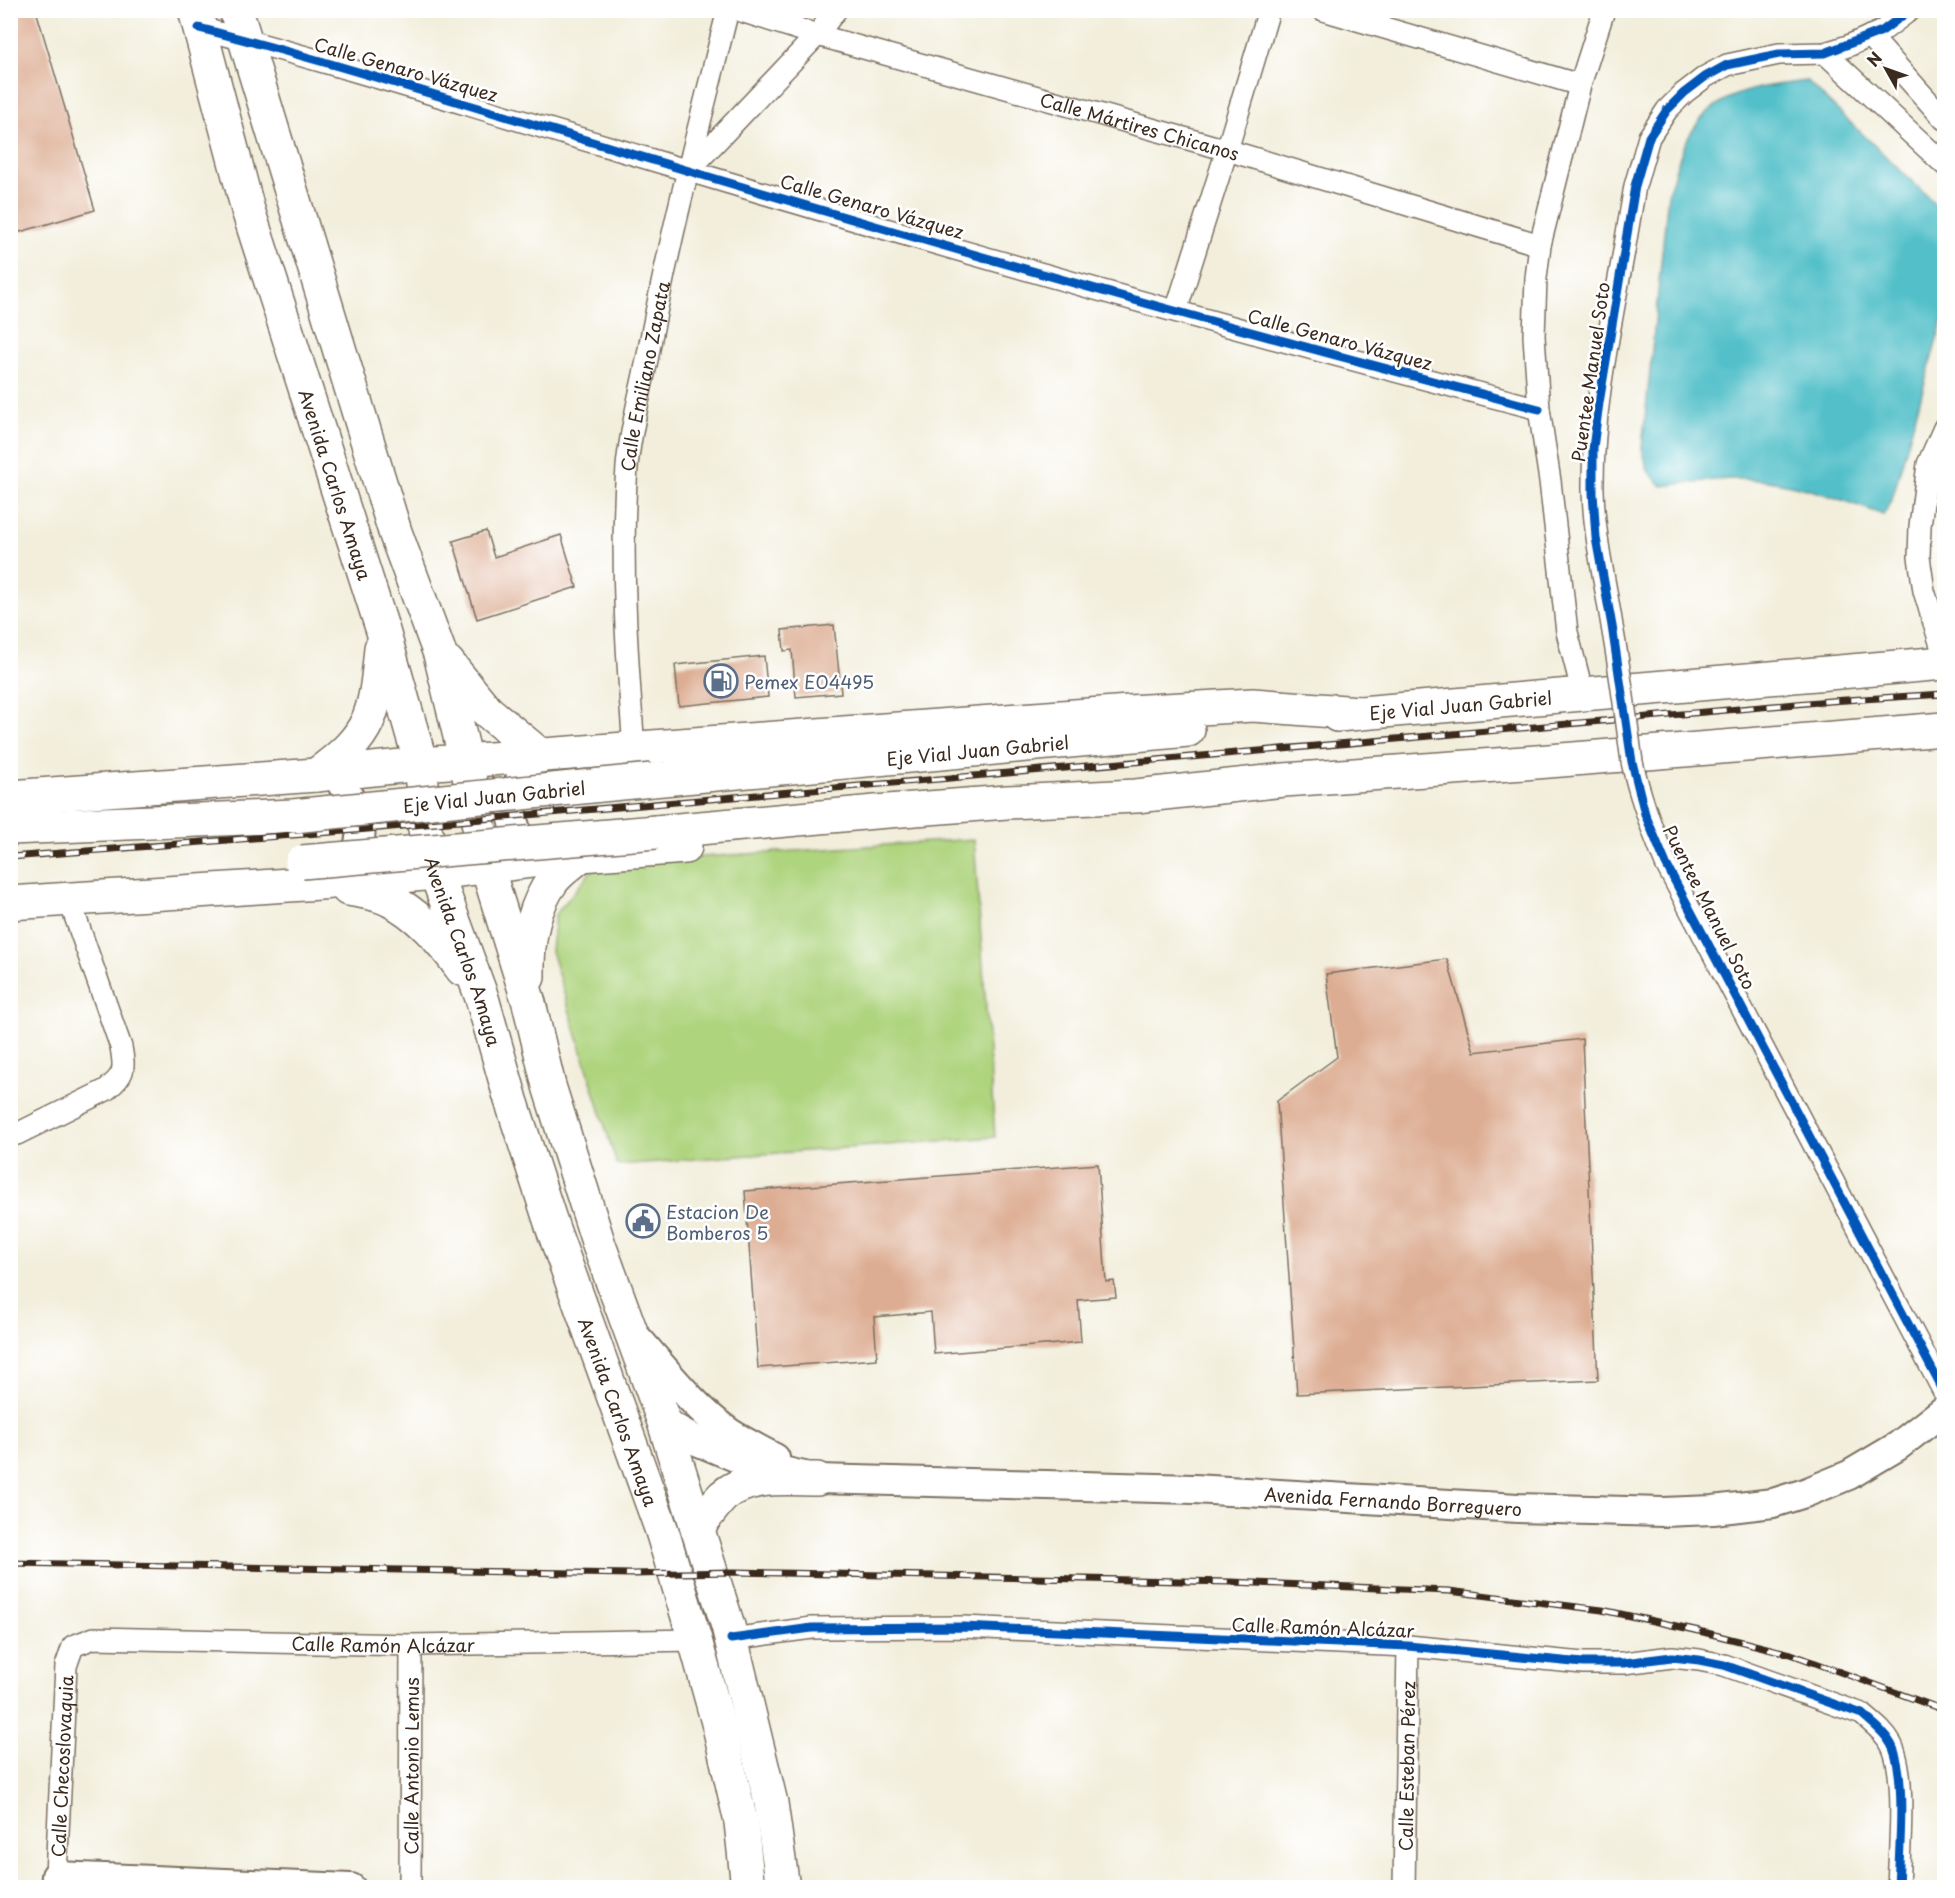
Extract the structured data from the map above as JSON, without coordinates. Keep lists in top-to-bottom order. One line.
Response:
{"streets":{"main road":["Avenida Carlos Amaya","Eje Vial Juan Gabriel","Avenida Fernando Borreguero"],"street":["Calle Genaro Vázquez","Calle Mártires Chicanos","Puentee Manuel Soto","Calle Emiliano Zapata","Calle Ramón Alcázar","Calle Checoslovaquia","Calle Antonio Lemus","Calle Esteban Pérez"]},"crossings":[["Calle Genaro Vázquez","Calle Emiliano Zapata"],["Calle Genaro Vázquez","Avenida Carlos Amaya"],["Avenida Carlos Amaya","Calle Ramón Alcázar"],["Calle Ramón Alcázar","Calle Checoslovaquia"],["Calle Ramón Alcázar","Calle Antonio Lemus"],["Calle Ramón Alcázar","Calle Esteban Pérez"]],"places":{"fuel station":["Pemex E04495"],"public building":["Estacion De Bomberos 5"]},"north":"top left"}
